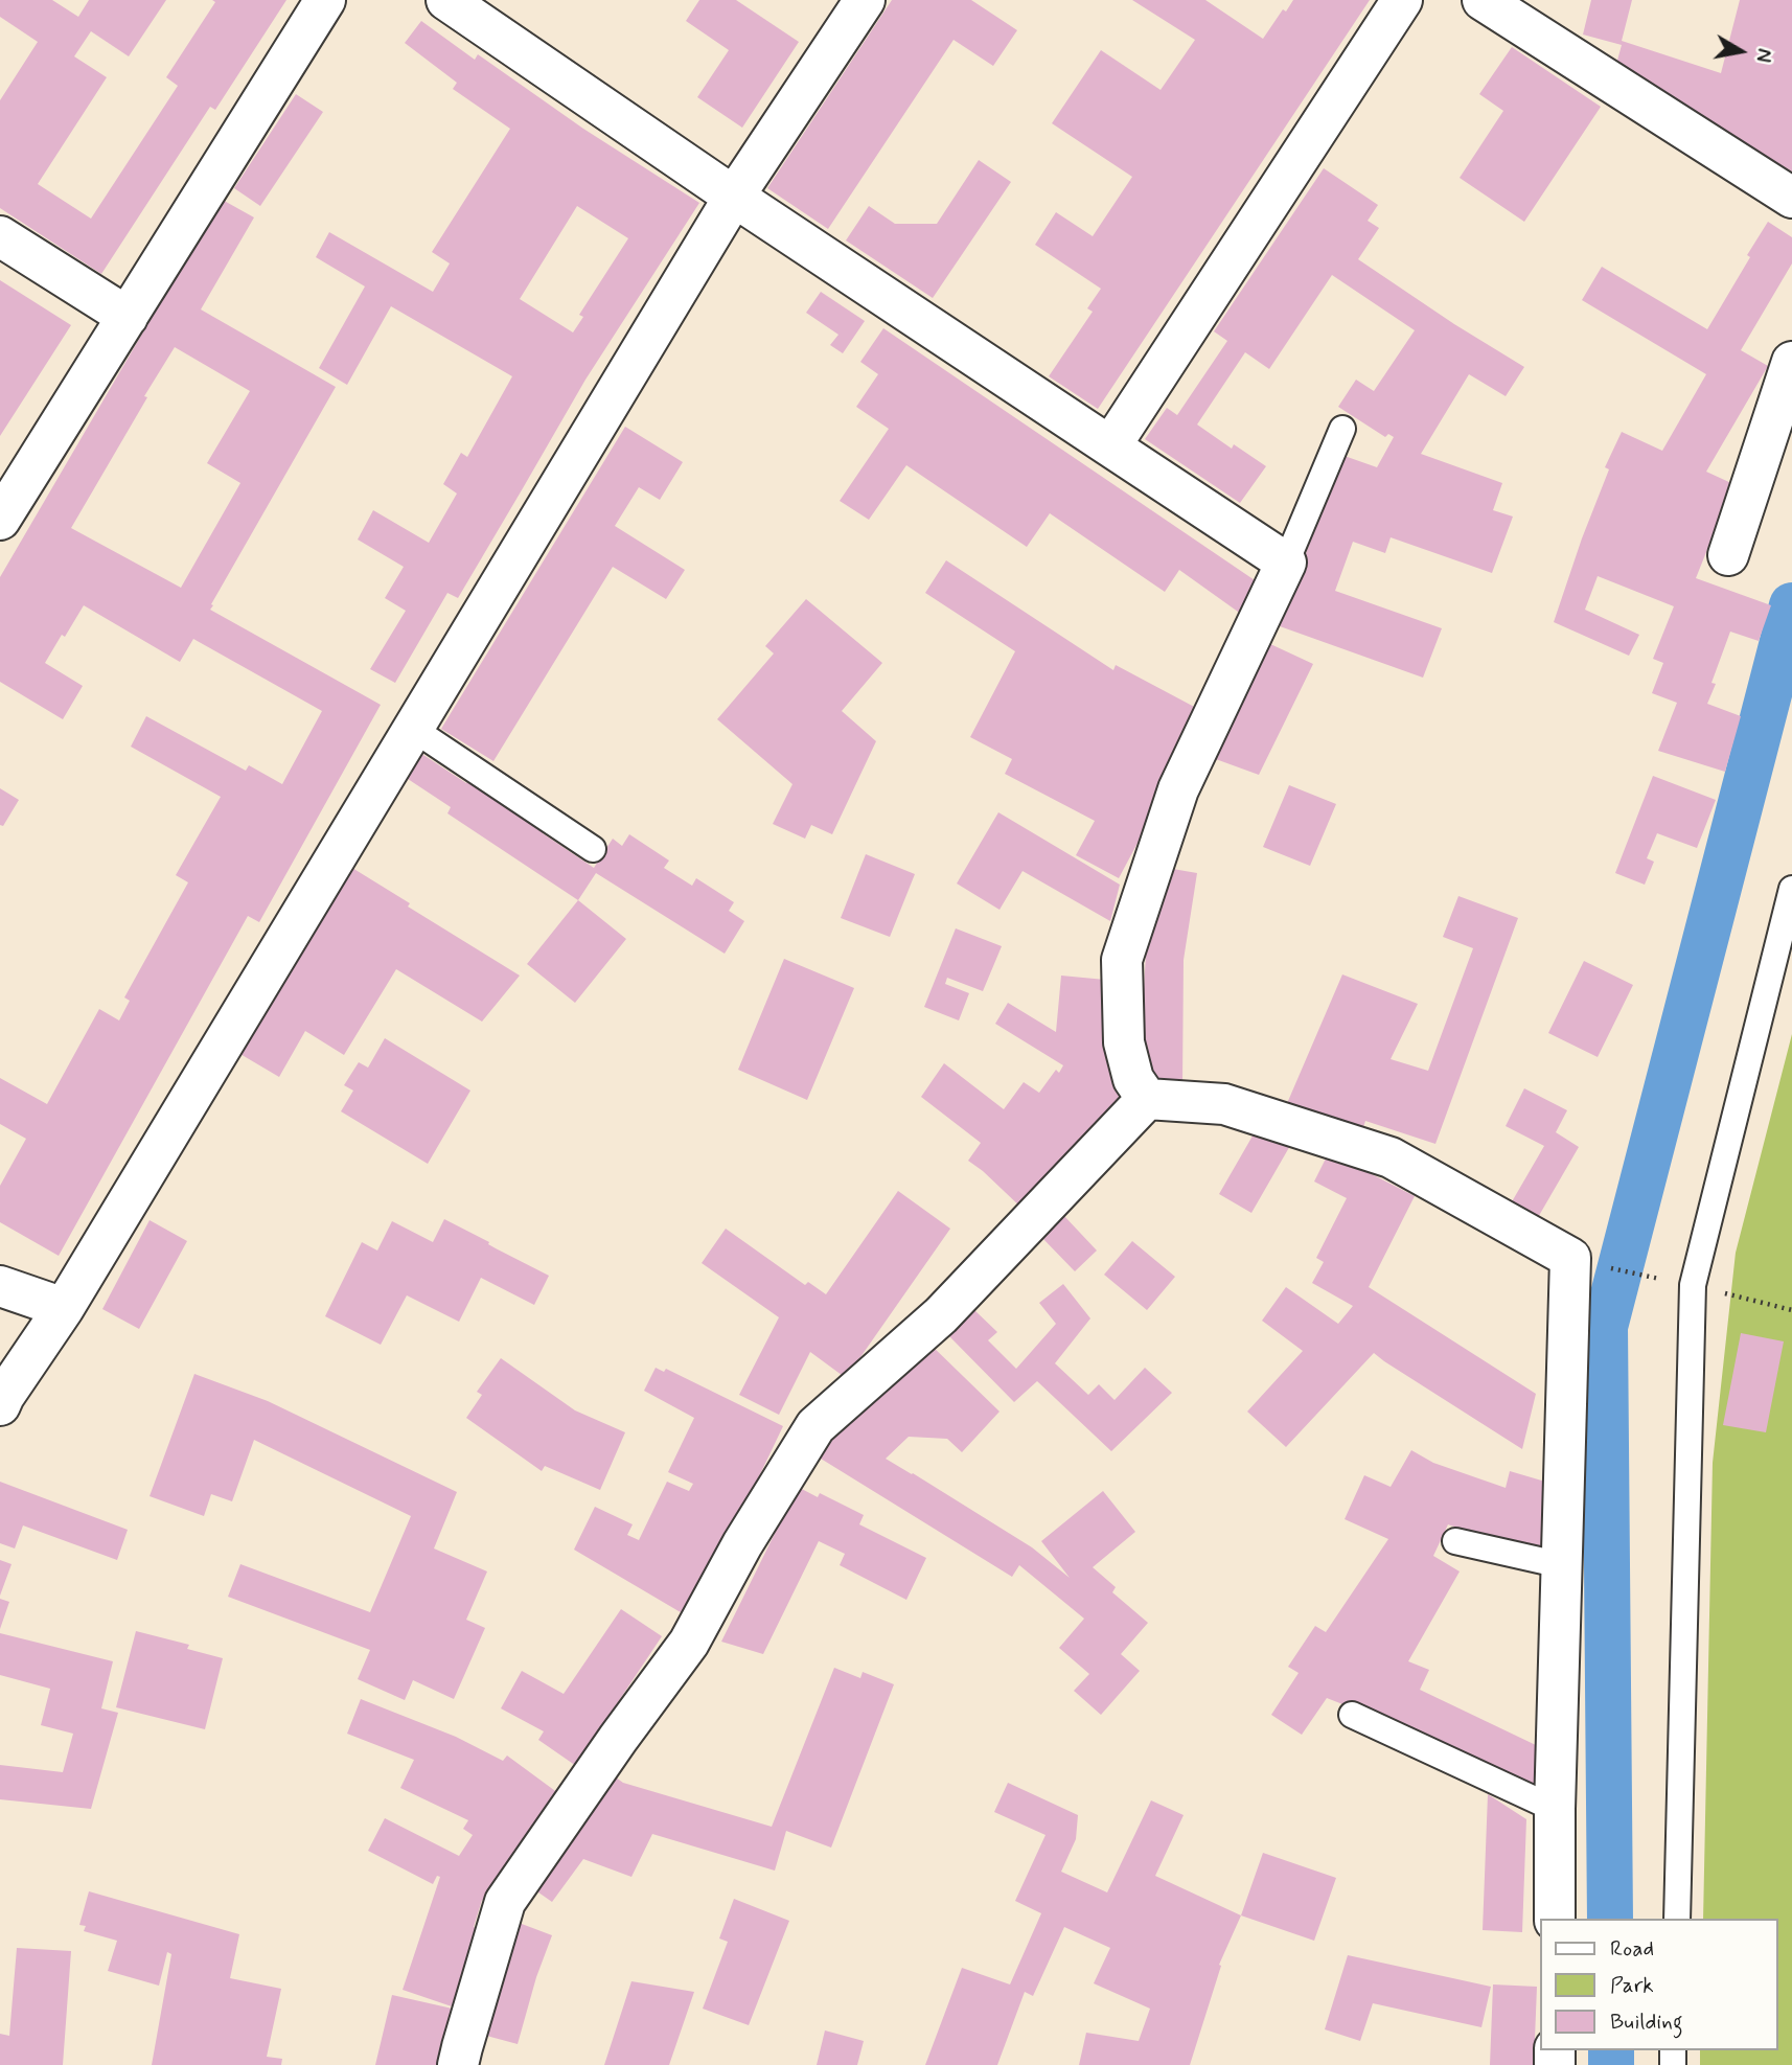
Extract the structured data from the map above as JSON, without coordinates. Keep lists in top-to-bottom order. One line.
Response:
{"legend":["Road","Park","Building"],"north":"right"}
